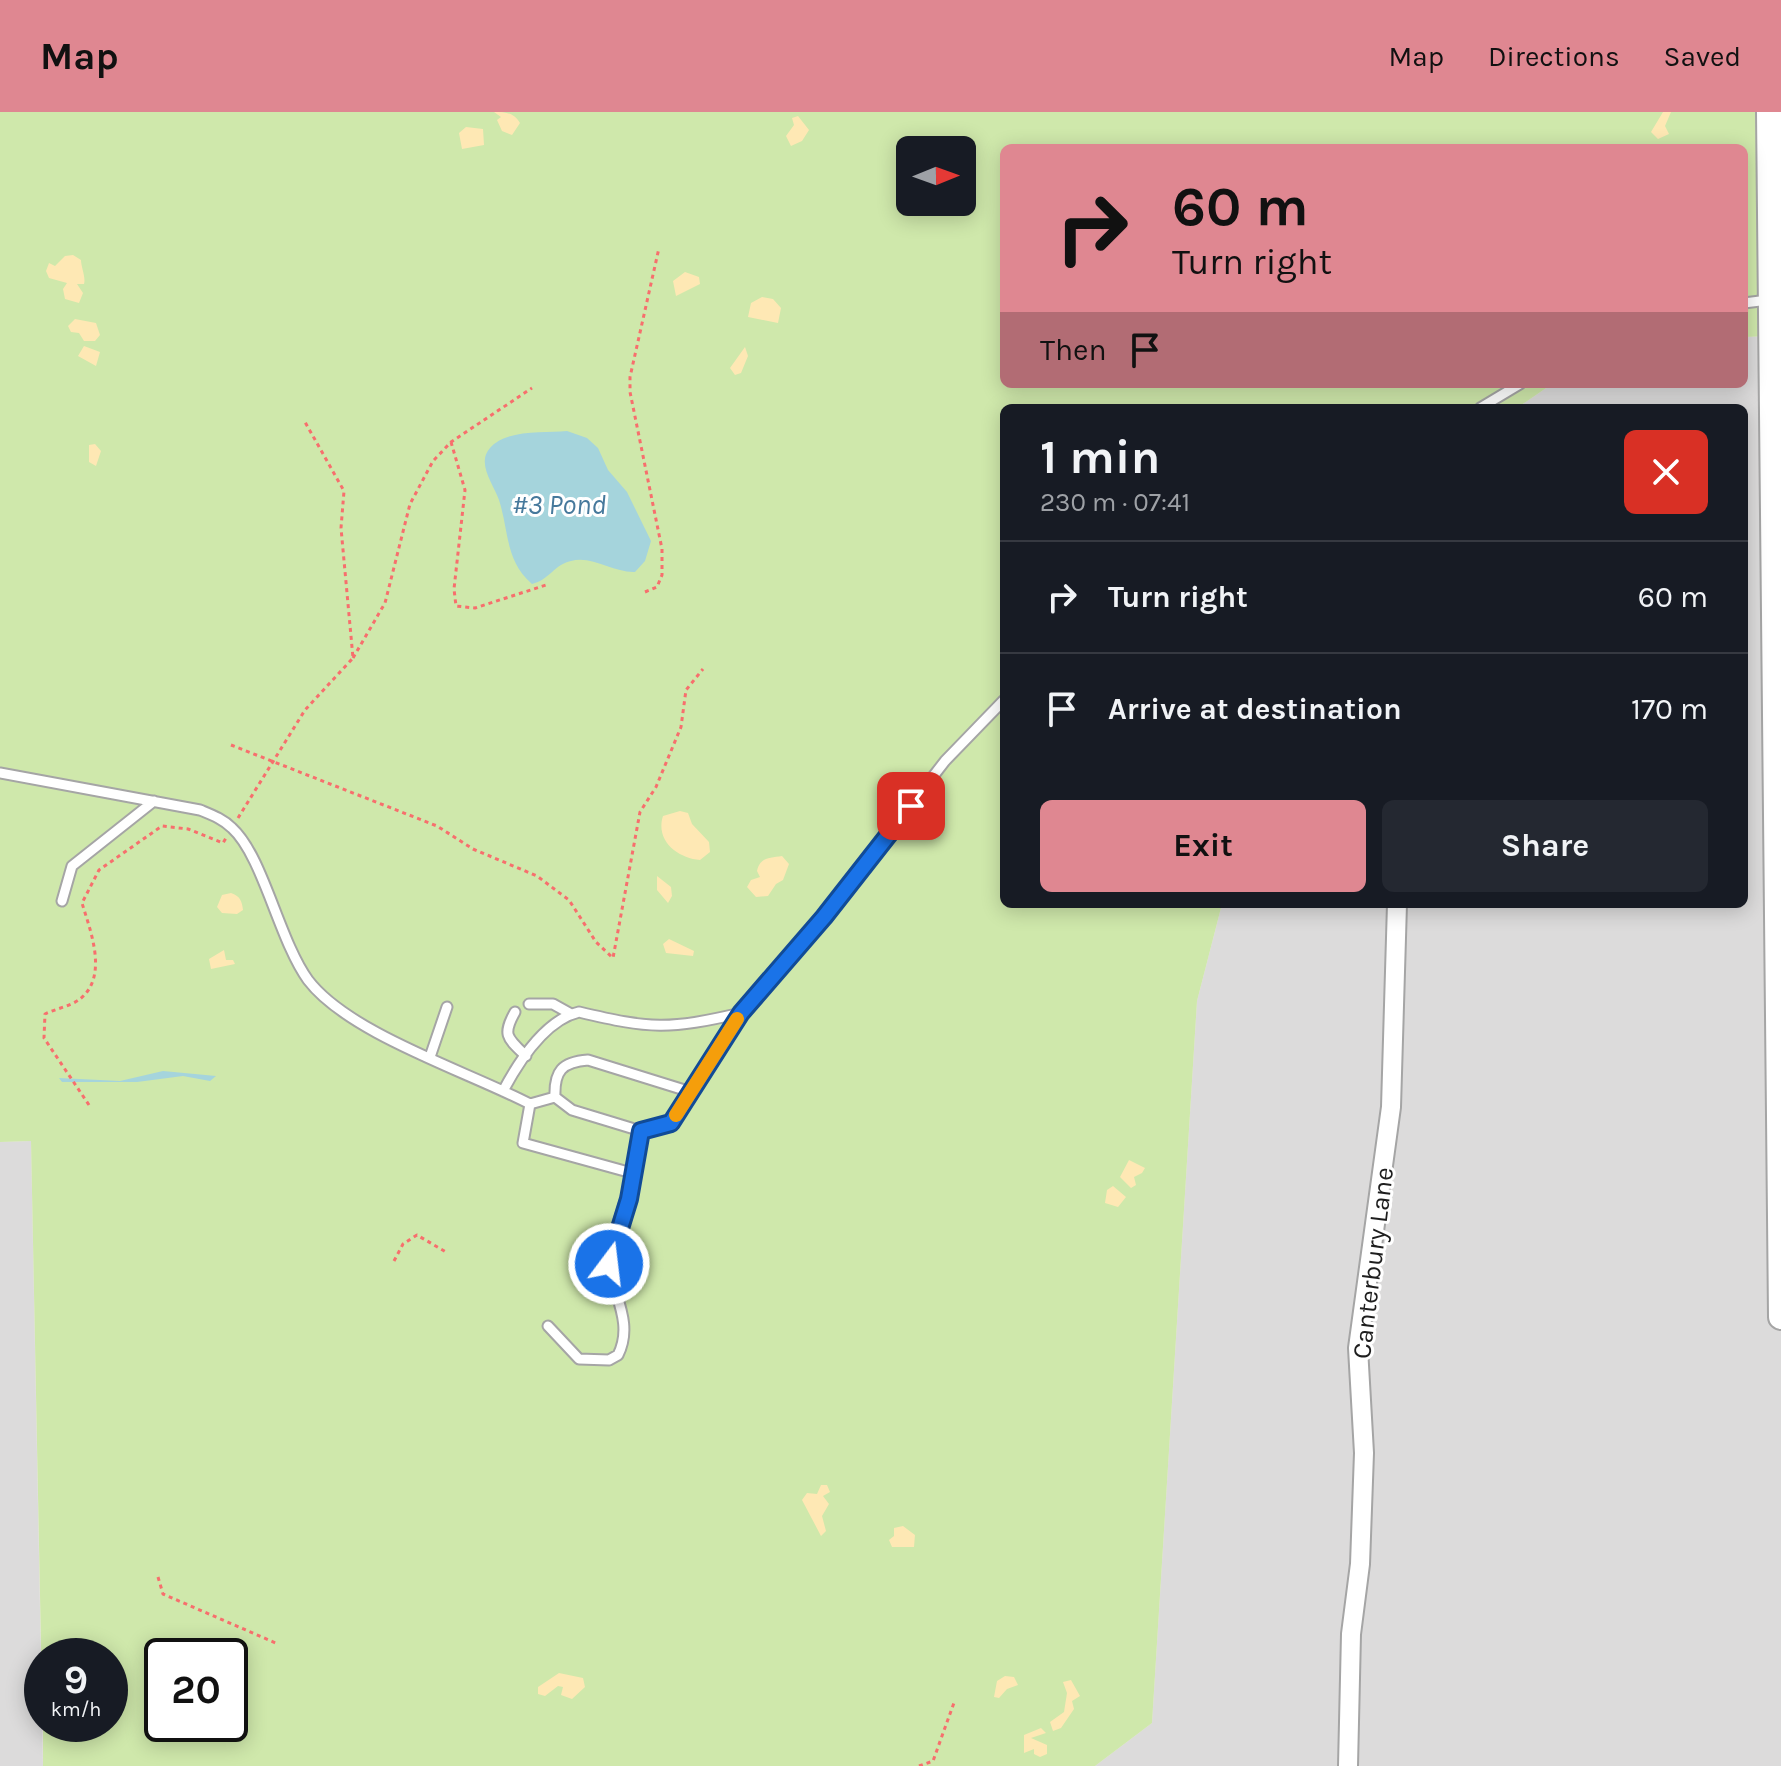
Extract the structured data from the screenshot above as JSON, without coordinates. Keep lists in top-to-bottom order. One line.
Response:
{"streets":{"street":["Canterbury Lane"]},"water":["#3 Pond"],"north":"right","page":{"header":"Map","nav":["Map","Directions","Saved"],"turn":["60 m","Turn right"],"then":"Then","heading":["1 min","230 m · 07:41"],"list":[{"name":"Turn right","value":"60 m"},{"name":"Arrive at destination","value":"170 m"}],"buttons":["Exit","Share"],"speed":"9 km/h","limit":"20"}}
